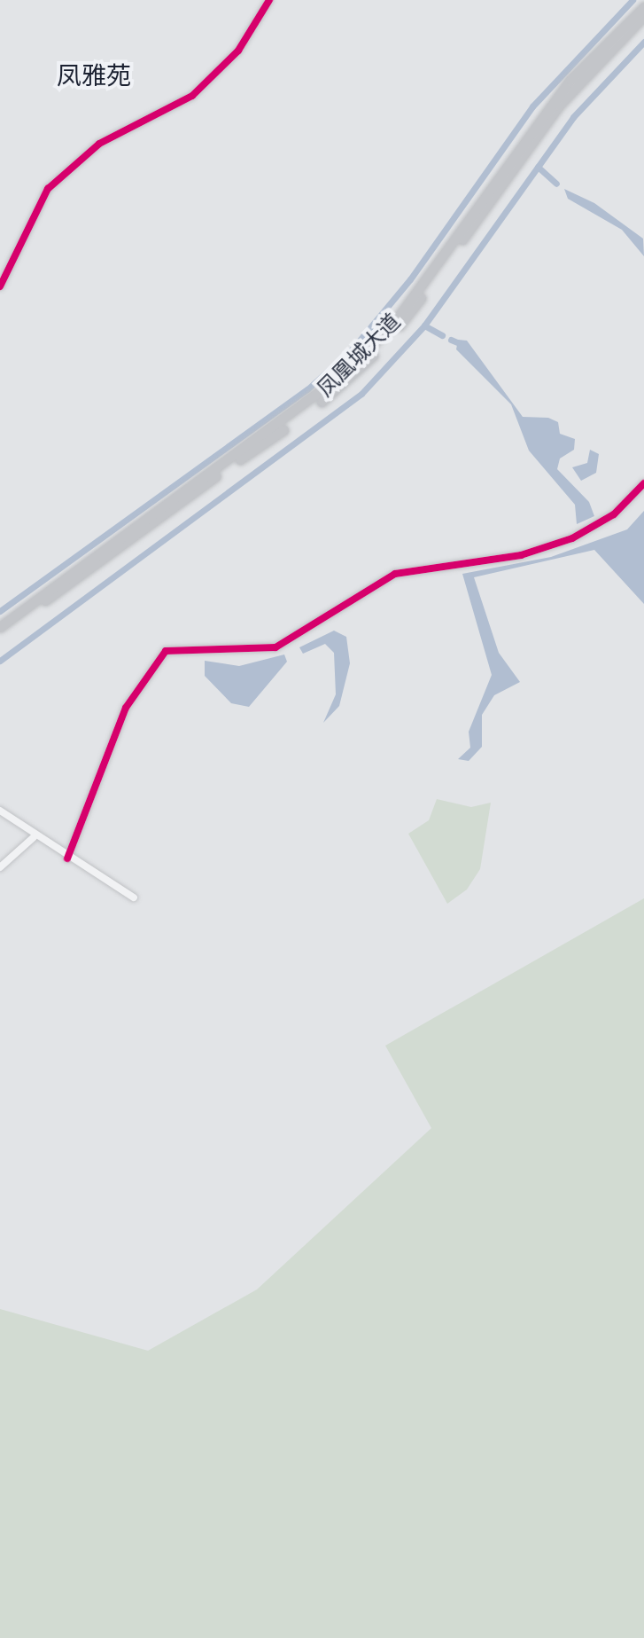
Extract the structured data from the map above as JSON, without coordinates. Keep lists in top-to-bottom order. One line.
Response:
{"streets":{"main road":["凤凰城大道"]},"districts":["凤雅苑"]}
